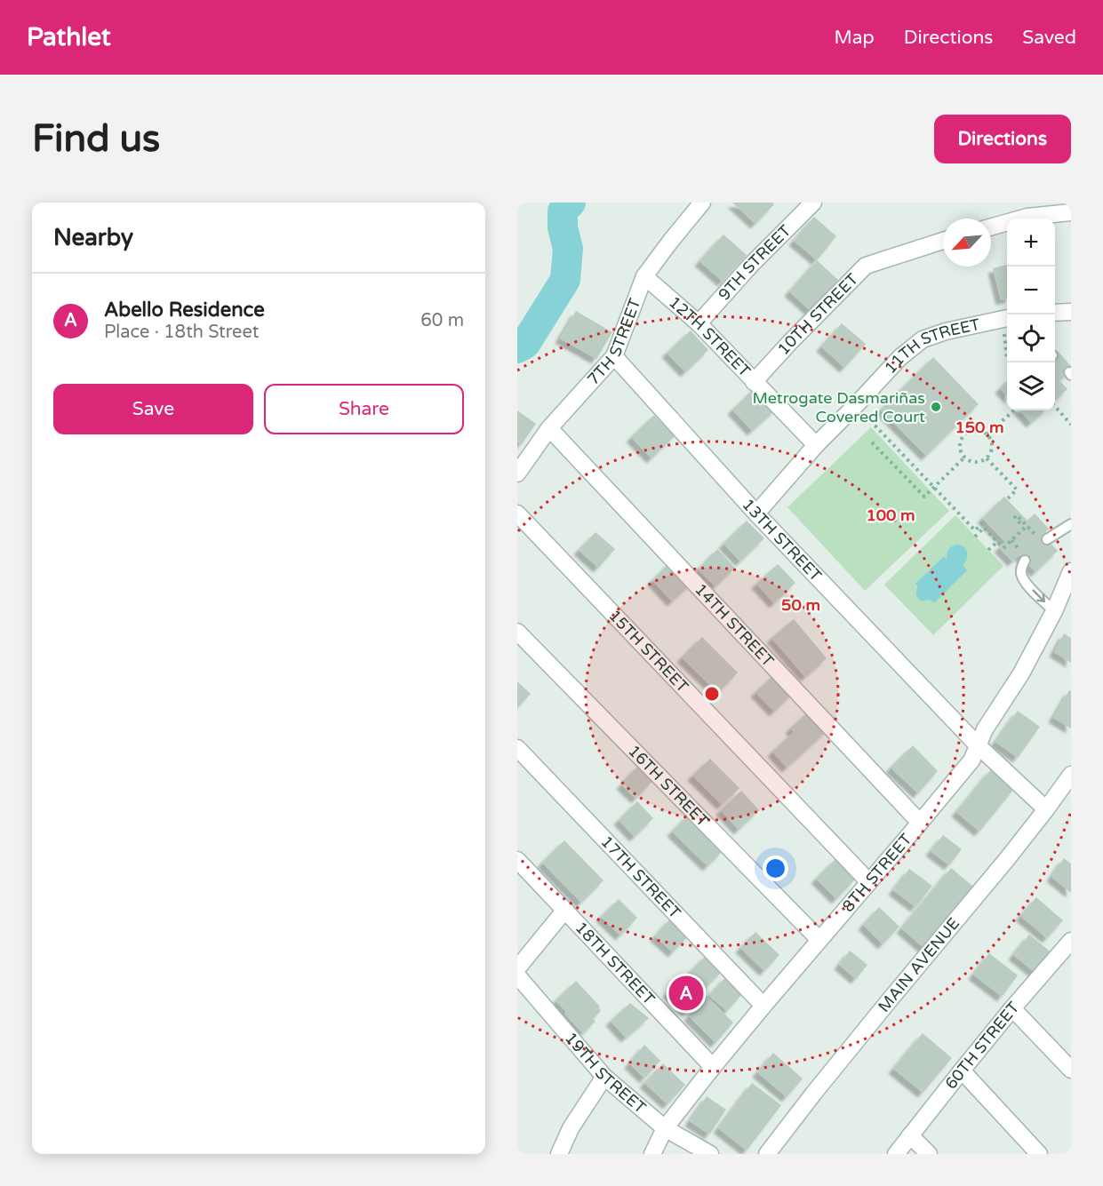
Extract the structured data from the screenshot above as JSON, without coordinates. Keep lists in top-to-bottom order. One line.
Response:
{"streets":{"street":["9TH STREET","10TH STREET","12TH STREET","7TH STREET","11TH STREET","13TH STREET","14TH STREET","15TH STREET","16TH STREET","8TH STREET","17TH STREET","18TH STREET","MAIN AVENUE","60TH STREET","19TH STREET"]},"crossings":[["9TH STREET","12TH STREET"],["10TH STREET","12TH STREET"],["12TH STREET","7TH STREET"],["12TH STREET","11TH STREET"],["7TH STREET","13TH STREET"],["7TH STREET","14TH STREET"],["11TH STREET","13TH STREET"],["13TH STREET","8TH STREET"],["13TH STREET","MAIN AVENUE"],["14TH STREET","8TH STREET"],["15TH STREET","8TH STREET"],["16TH STREET","8TH STREET"],["8TH STREET","17TH STREET"],["8TH STREET","18TH STREET"],["8TH STREET","19TH STREET"]],"places":["Metrogate Dasmariñas Covered Court"],"north":"bottom left","page":{"header":"Pathlet","nav":["Map","Directions","Saved"],"buttons":["Directions",["Save","Share"]],"title":"Find us","heading":"Nearby","map_buttons":["+","−"],"list":[{"mark":"A","name":"Abello Residence","note":"Place · 18th Street","value":"60 m"}],"pins":"A"},"rings":["150 m","100 m","50 m"]}
